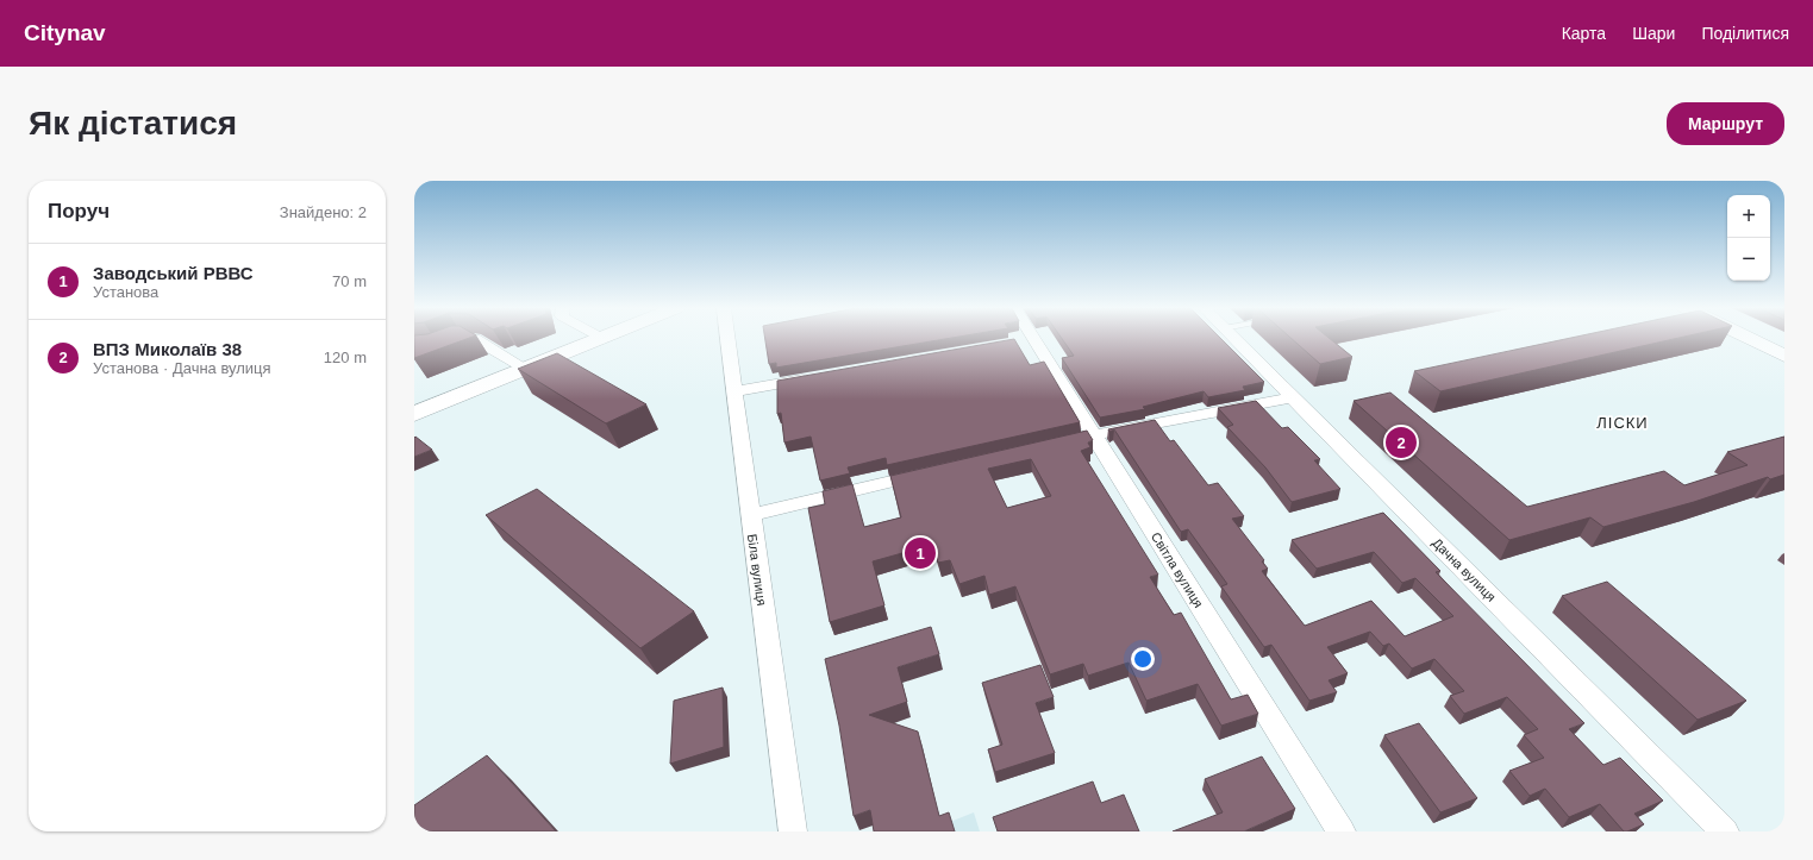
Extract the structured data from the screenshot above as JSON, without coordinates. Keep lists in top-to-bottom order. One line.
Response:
{"streets":{"street":["Біла вулиця","Світла вулиця","Дачна вулиця"]},"districts":["ЛІСКИ"],"page":{"header":"Citynav","nav":["Карта","Шари","Поділитися"],"buttons":"Маршрут","title":"Як дістатися","heading":["Поруч","Знайдено: 2"],"map_buttons":["+","−"],"list":[{"mark":"1","name":"Заводський РВВС","note":"Установа","value":"70 m"},{"mark":"2","name":"ВПЗ Миколаїв 38","note":"Установа · Дачна вулиця","value":"120 m"}],"pins":["2","1"]}}
